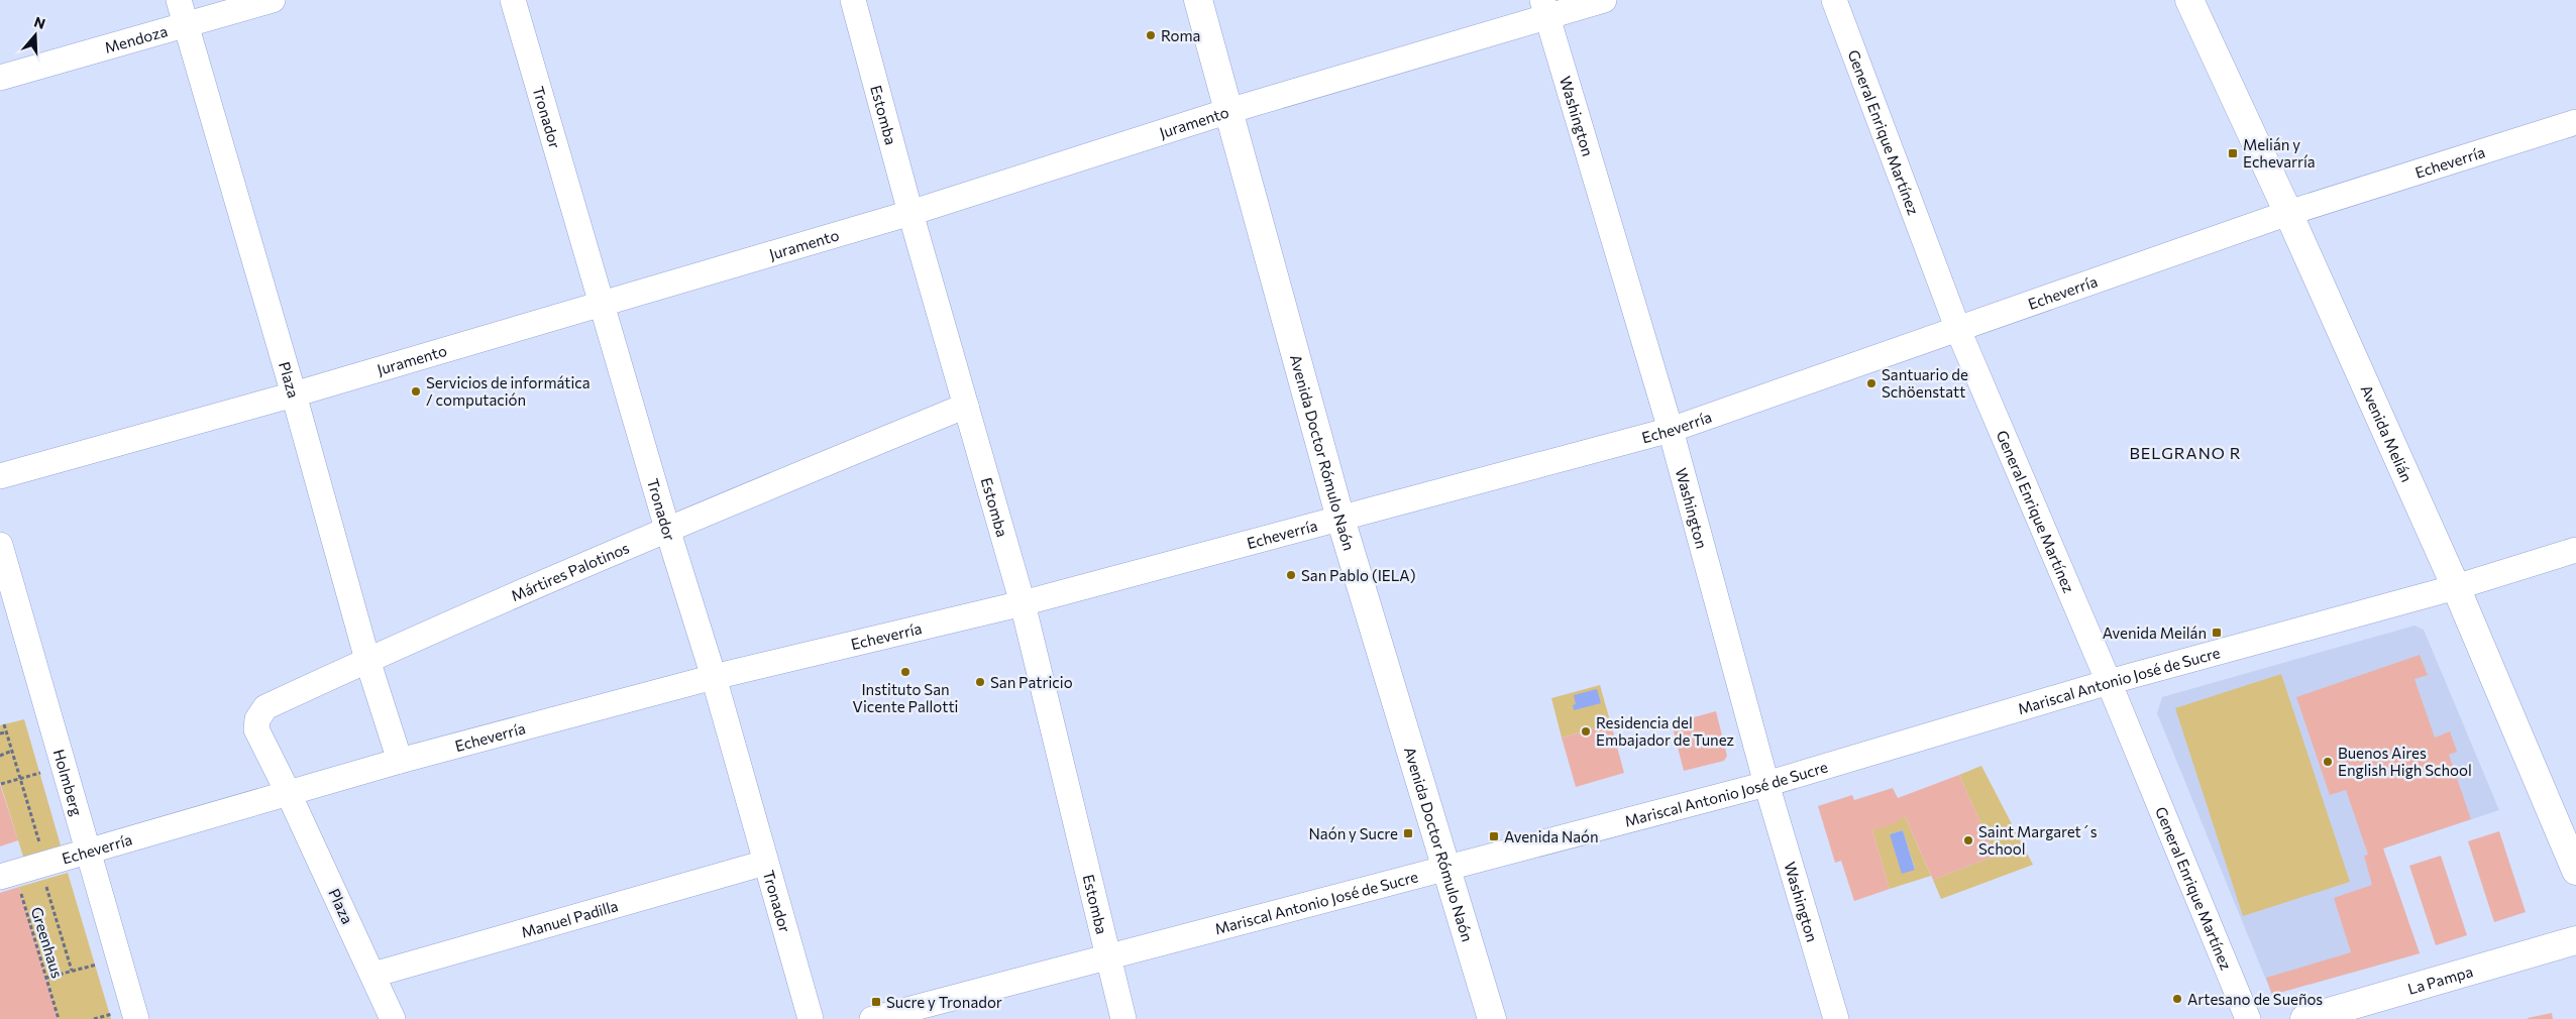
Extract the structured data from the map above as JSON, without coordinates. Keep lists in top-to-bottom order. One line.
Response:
{"streets":{"street":["Mendoza","Estomba","Tronador","Washington","Juramento","General Enrique Martínez","Echeverría","Plaza","Avenida Melián","Avenida Doctor Rómulo Naón","Mártires Palotinos","Mariscal Antonio José de Sucre","Holmberg","Manuel Padilla","La Pampa"],"path":["Greenhaus"]},"crossings":[["Mendoza","Plaza"],["Estomba","Juramento"],["Estomba","Echeverría"],["Estomba","Mártires Palotinos"],["Estomba","Mariscal Antonio José de Sucre"],["Tronador","Juramento"],["Tronador","Echeverría"],["Tronador","Mártires Palotinos"],["Tronador","Manuel Padilla"],["Washington","Juramento"],["Washington","Echeverría"],["Washington","Mariscal Antonio José de Sucre"],["Juramento","Plaza"],["Juramento","Avenida Doctor Rómulo Naón"],["General Enrique Martínez","Echeverría"],["General Enrique Martínez","Mariscal Antonio José de Sucre"],["Echeverría","Plaza"],["Echeverría","Avenida Melián"],["Echeverría","Avenida Doctor Rómulo Naón"],["Echeverría","Mártires Palotinos"],["Echeverría","Holmberg"],["Echeverría","Greenhaus"],["Plaza","Mártires Palotinos"],["Plaza","Manuel Padilla"],["Avenida Melián","Mariscal Antonio José de Sucre"],["Avenida Doctor Rómulo Naón","Mariscal Antonio José de Sucre"]],"districts":["BELGRANO R"],"places":{"other":["Roma","Santuario de Schöenstatt","Servicios de informática / computación","San Pablo (IELA)","Instituto San Vicente Pallotti","San Patricio","Residencia del Embajador de Tunez","Buenos Aires English High School","Saint Margaret´s School","Artesano de Sueños"],"transit":["Melián y Echevarría","Avenida Meilán","Naón y Sucre","Avenida Naón","Sucre y Tronador"]},"north":"top"}
